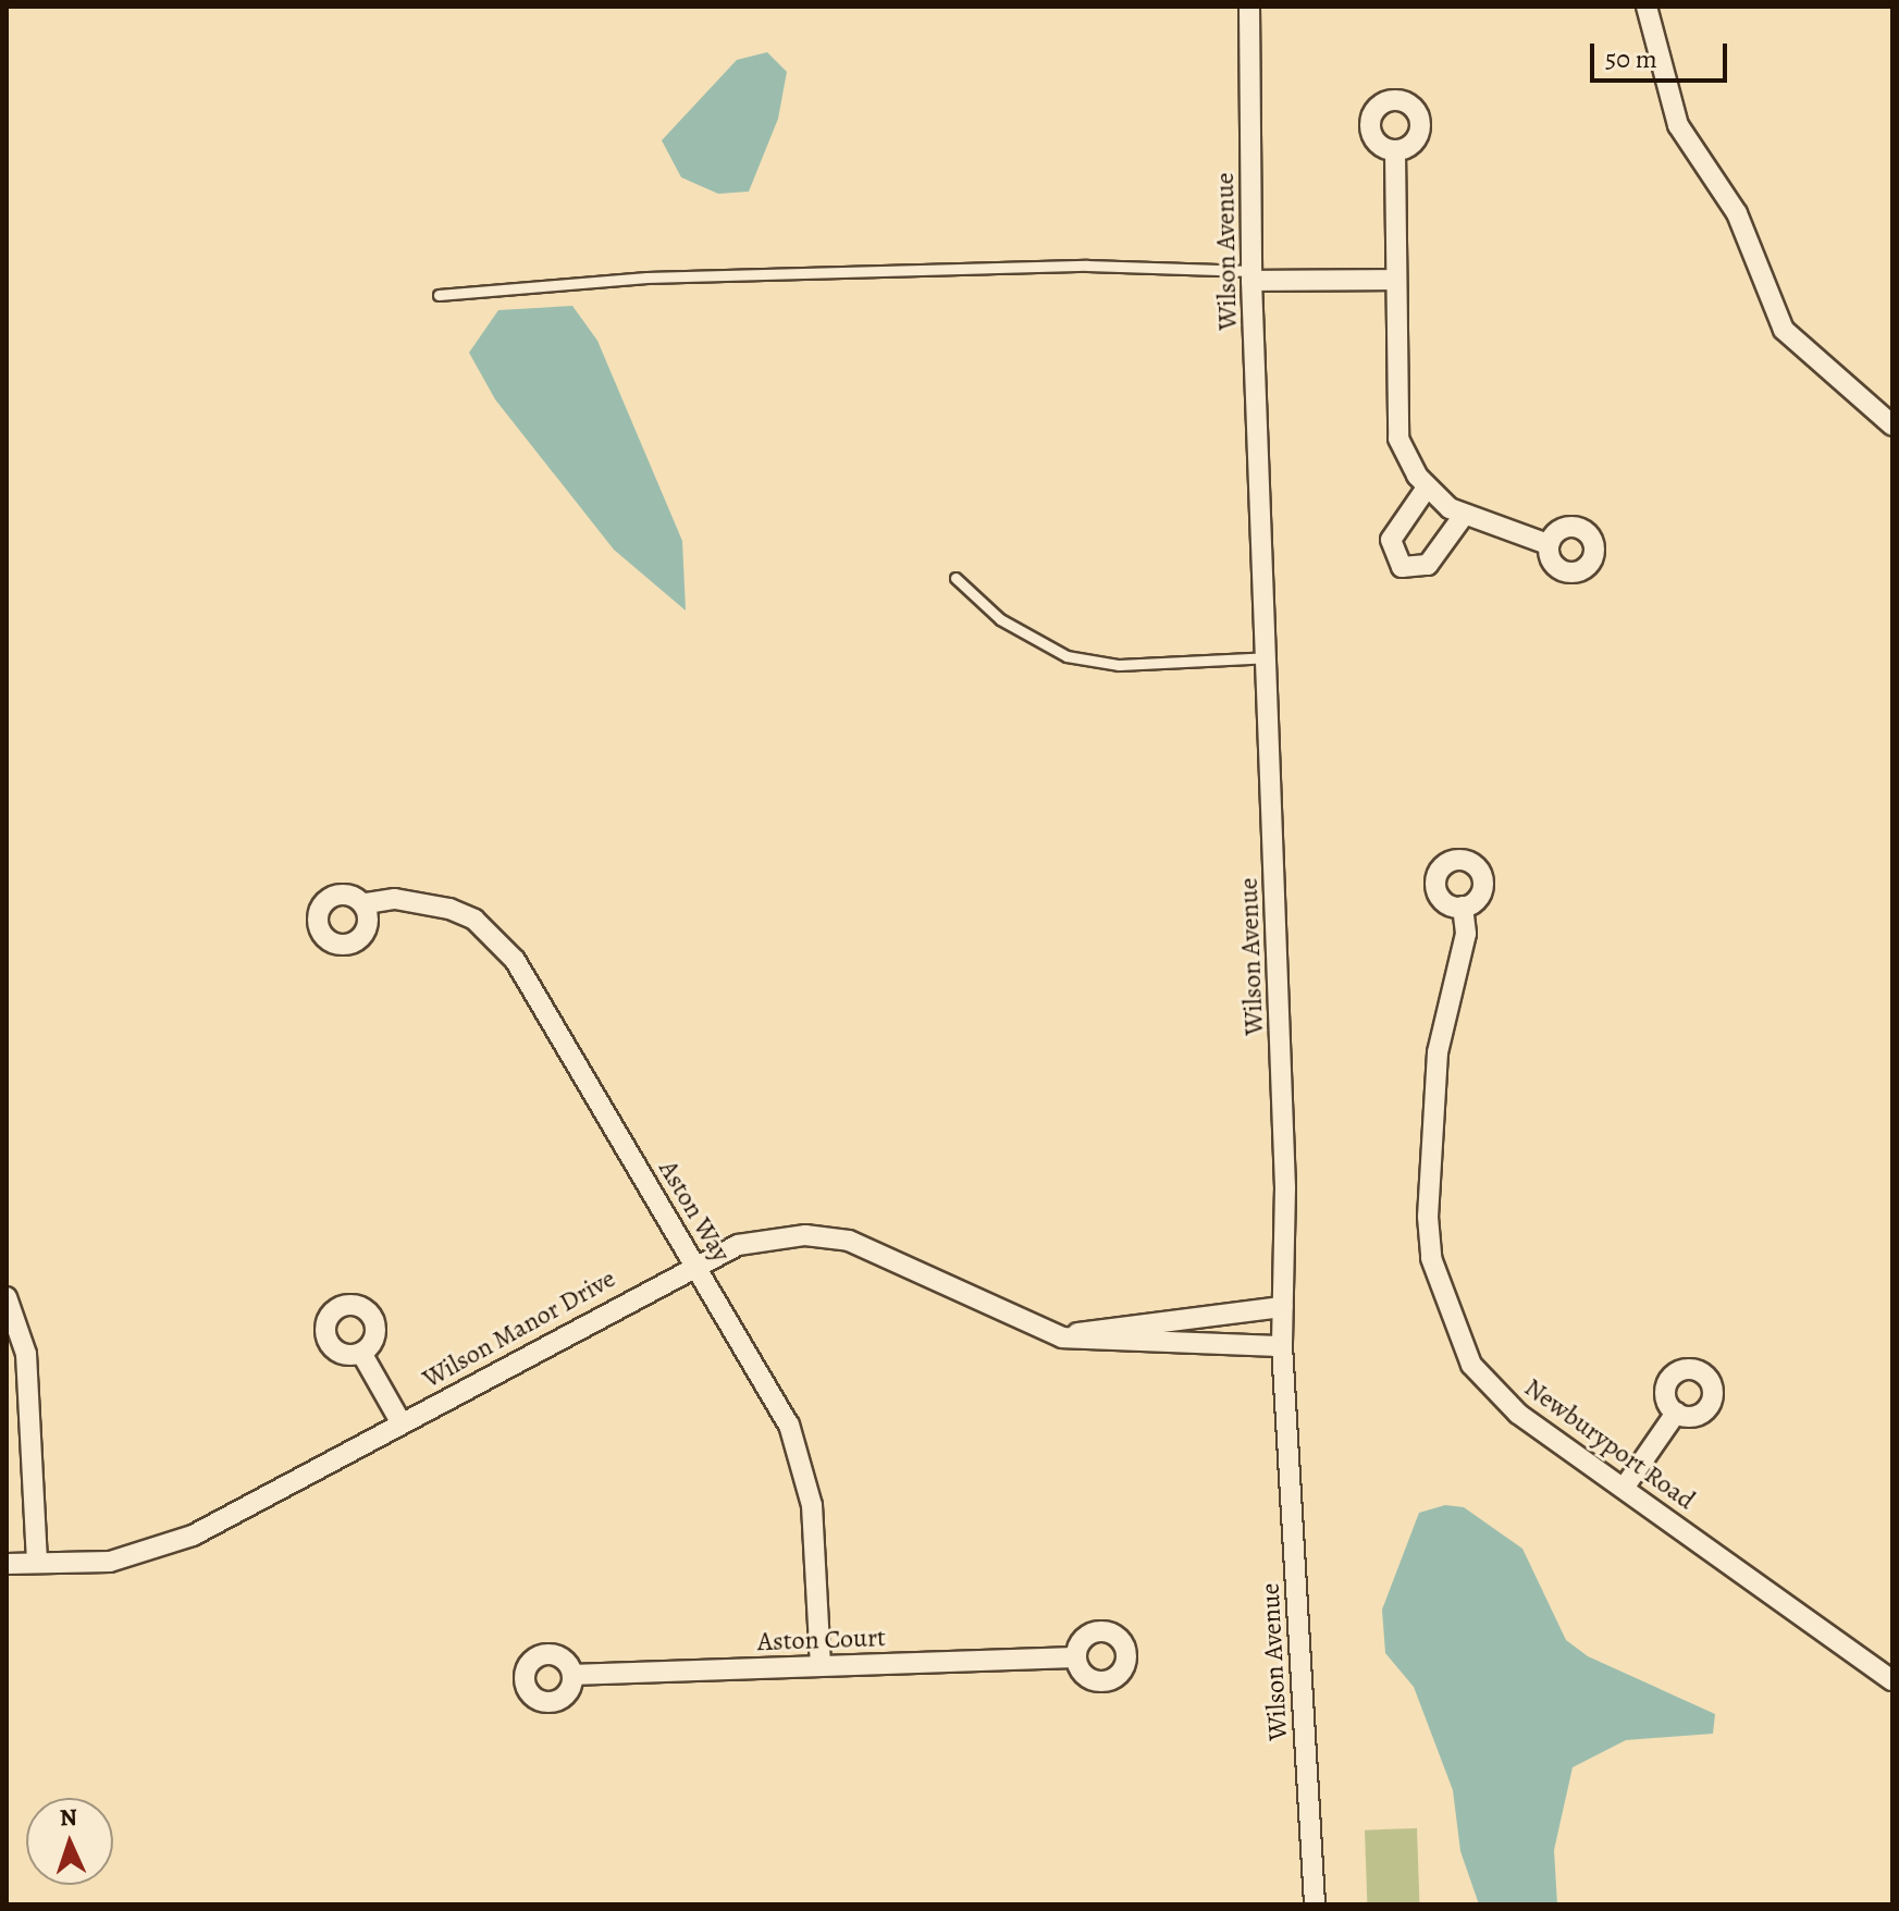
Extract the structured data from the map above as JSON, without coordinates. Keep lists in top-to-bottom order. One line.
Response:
{"streets":{"street":["Wilson Avenue","Aston Way","Wilson Manor Drive","Newburyport Road","Aston Court"]},"crossings":[["Wilson Avenue","Wilson Manor Drive"],["Aston Way","Wilson Manor Drive"],["Aston Way","Aston Court"]],"scale_bar":"50 m","north":"top"}
